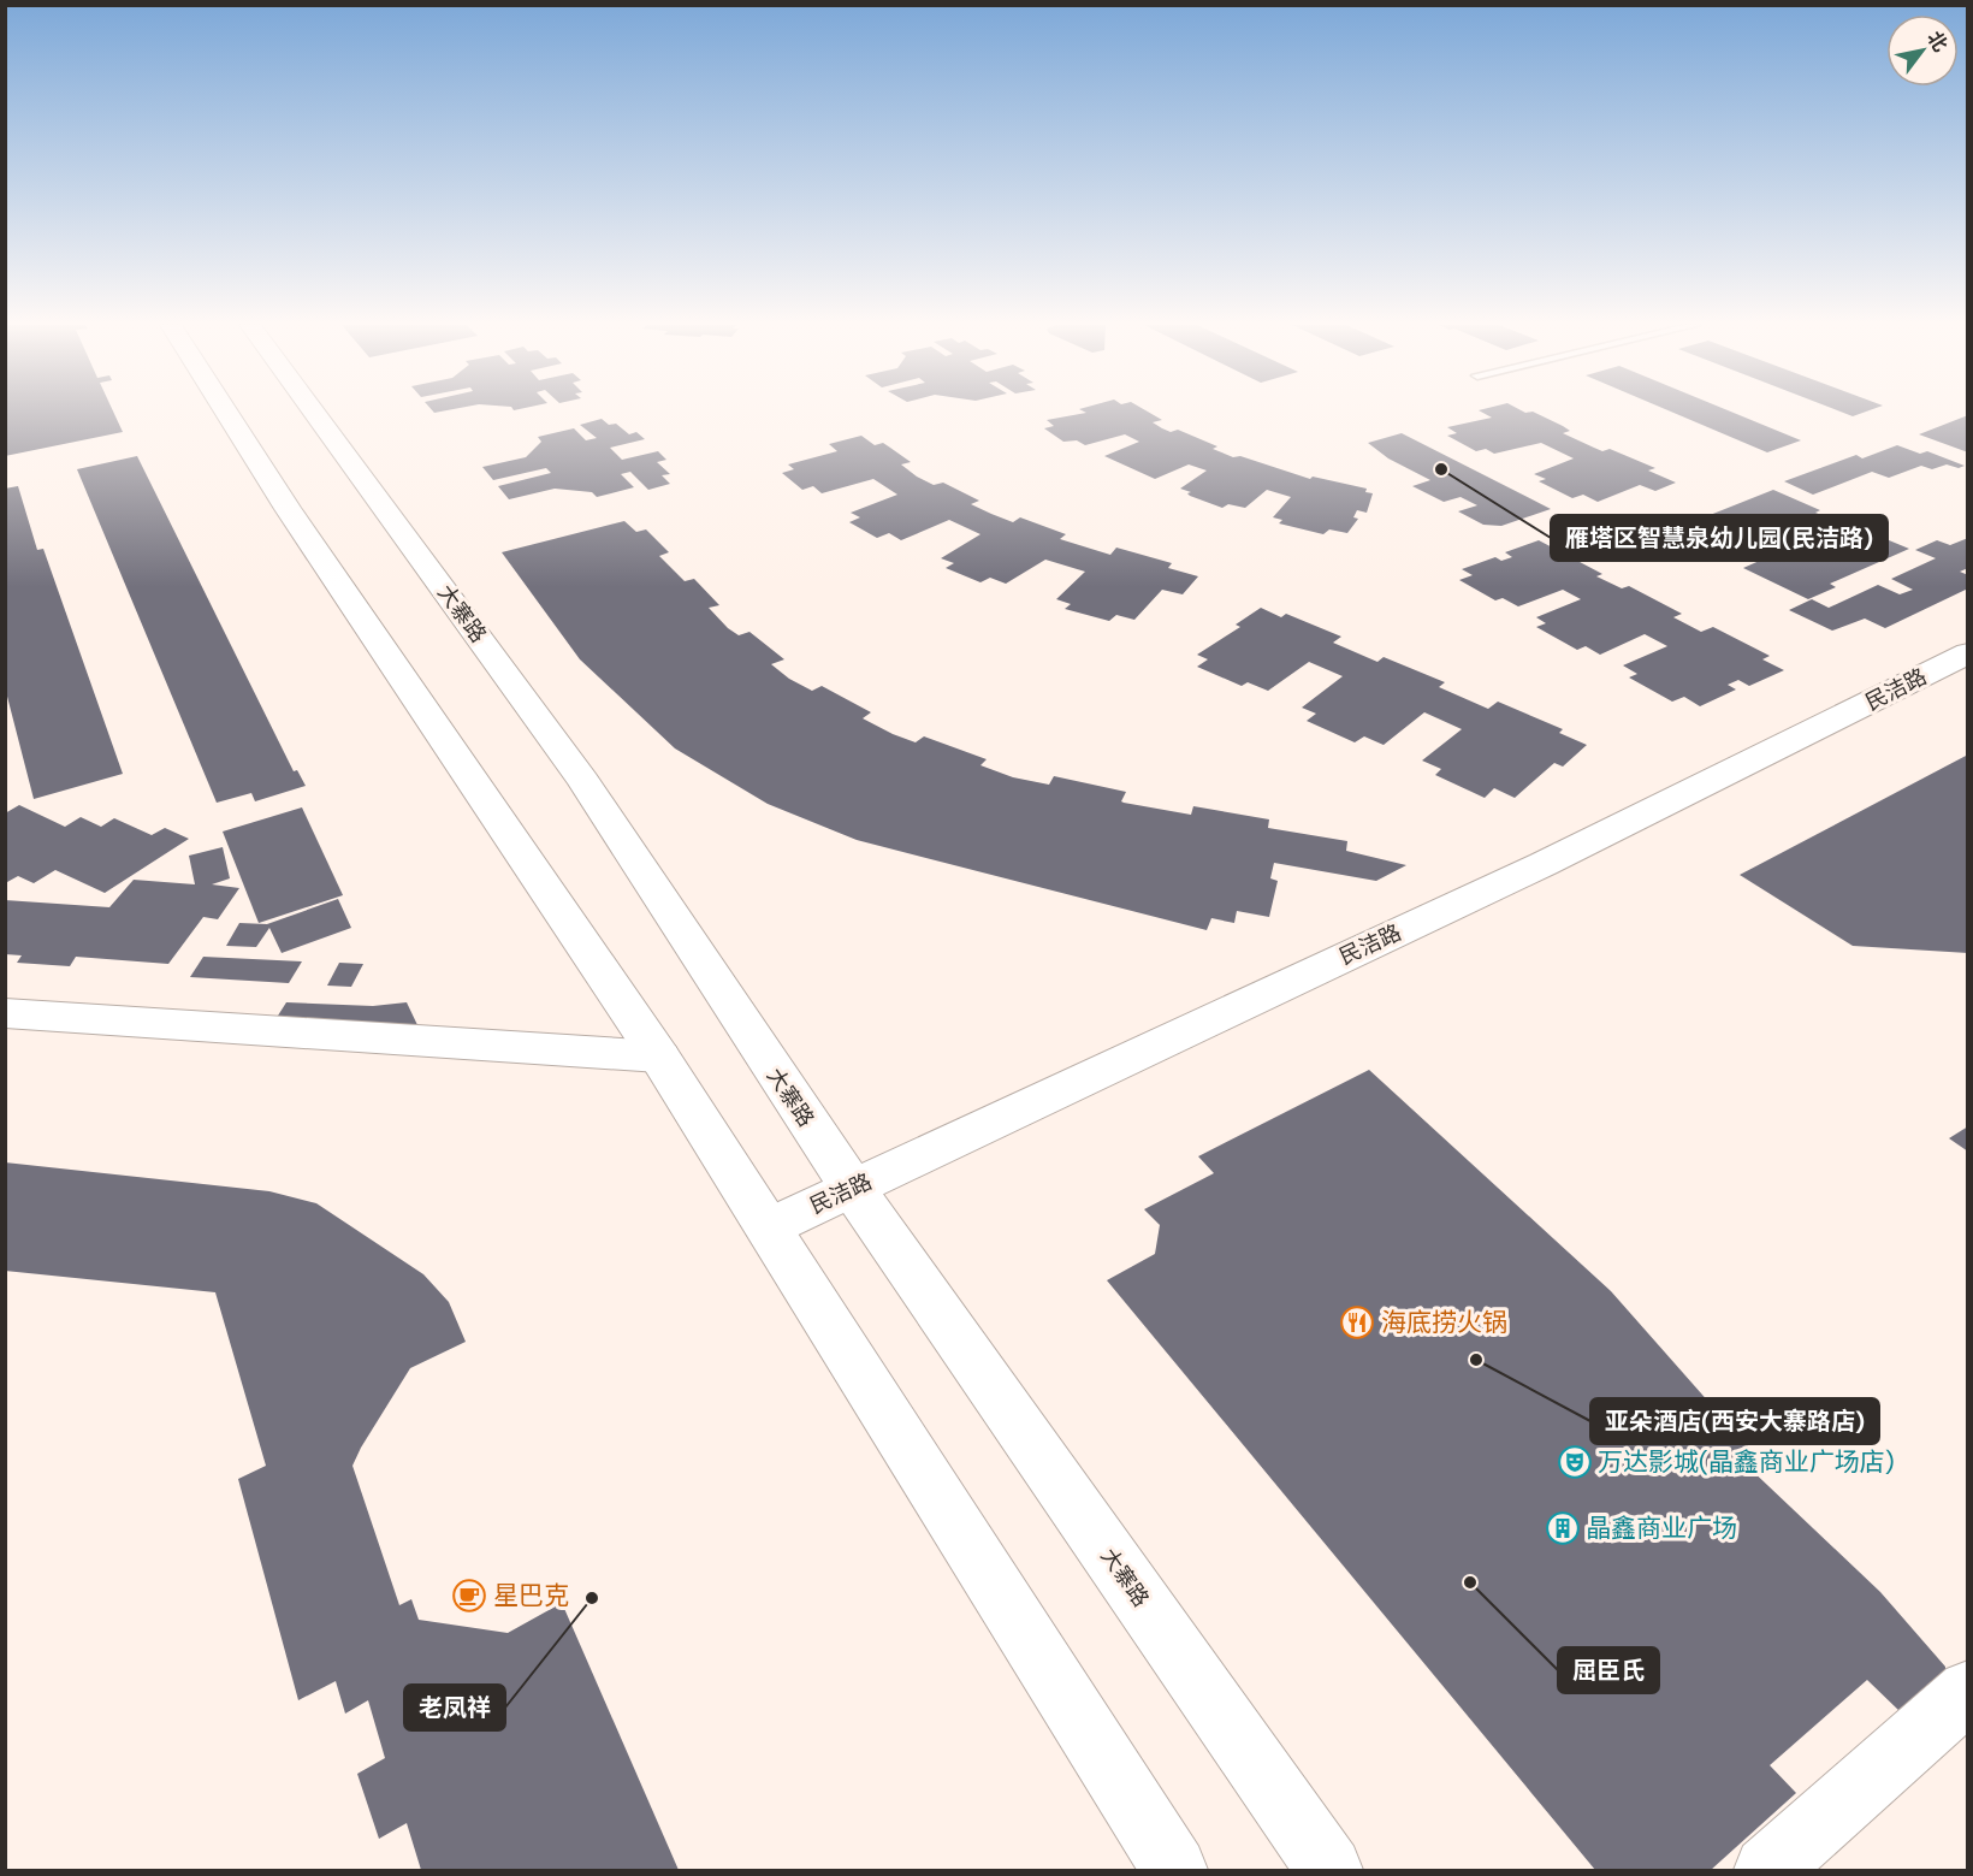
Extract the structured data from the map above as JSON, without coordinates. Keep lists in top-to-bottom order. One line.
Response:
{"streets":{"main road":["大寨路","民洁路"]},"crossings":[["大寨路","民洁路"]],"places":{"other":["雁塔区智慧泉幼儿园(民洁路)","亚朵酒店(西安大寨路店)","屈臣氏","老凤祥"],"restaurant":["海底捞火锅"],"theatre":["万达影城(晶鑫商业广场店)"],"building":["晶鑫商业广场"],"cafe":["星巴克"]},"north":"top right"}
